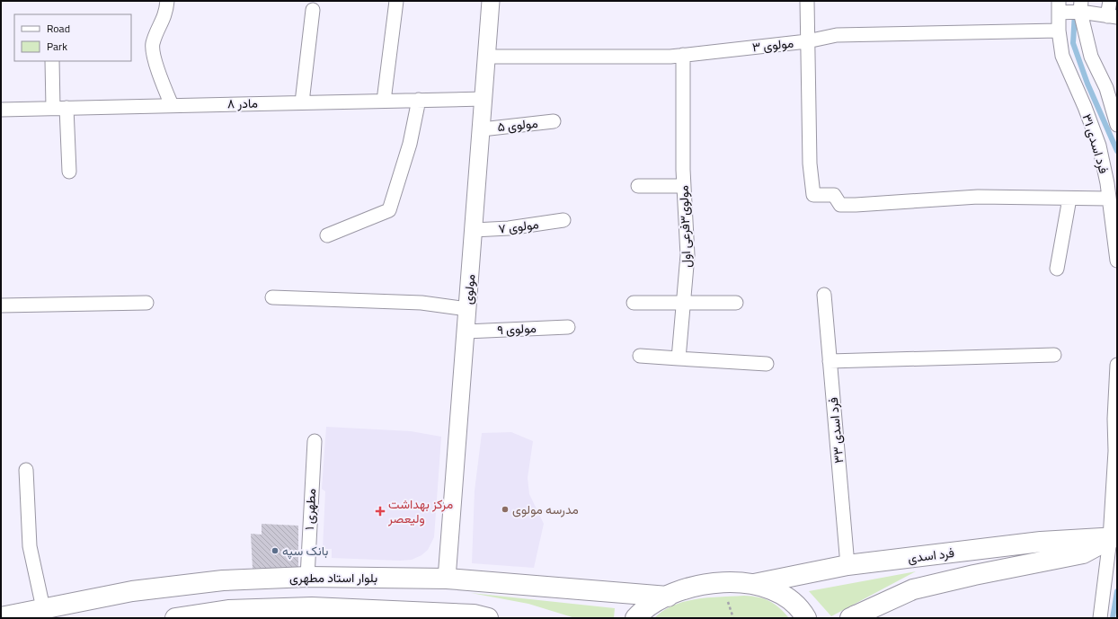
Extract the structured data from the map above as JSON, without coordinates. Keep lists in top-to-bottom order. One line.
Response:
{"streets":{"main road":["فرد اسدی","بلوار استاد مطهری"],"street":["مولوی ۳","مادر ۸","مولوی ۵","فرد اسدی ۳۱","مولوی ۷","مولوی۳فرعی اول","مولوی","مولوی ۹","فرد اسدی ۳۳","مطهری ۱"]},"crossings":[["مولوی ۳","فرد اسدی ۳۱"],["مولوی ۳","مولوی۳فرعی اول"],["مولوی ۳","مولوی"],["مادر ۸","مولوی"],["مولوی ۵","مولوی"],["مولوی ۷","مولوی"],["مولوی","مولوی ۹"],["مولوی","بلوار استاد مطهری"],["فرد اسدی ۳۳","فرد اسدی"],["مطهری ۱","بلوار استاد مطهری"]],"places":{"other":["مدرسه مولوی","بانک سپه"],"health":["مرکز بهداشت ولیعصر"]},"legend":["Road","Park"]}
